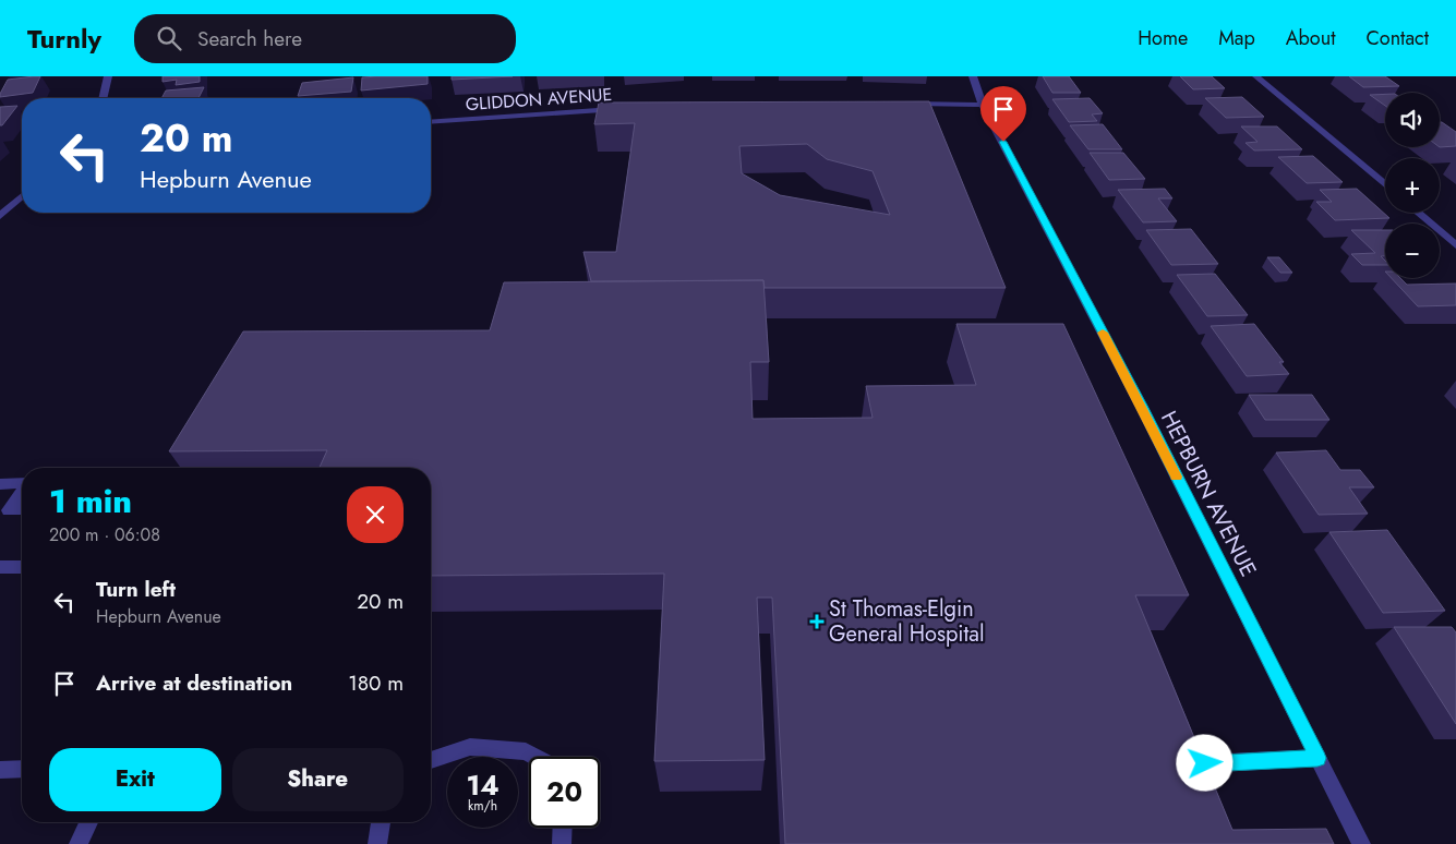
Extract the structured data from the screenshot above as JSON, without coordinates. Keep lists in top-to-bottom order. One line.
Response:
{"streets":{"street":["GLIDDON AVENUE","HEPBURN AVENUE"]},"places":{"health":["St Thomas-Elgin General Hospital"]},"page":{"header":"Turnly","search":"Search here","nav":["Home","Map","About","Contact"],"map_buttons":["+","−"],"turn":["20 m","Hepburn Avenue"],"heading":["1 min","200 m · 06:08"],"list":[{"name":"Turn left","note":"Hepburn Avenue","value":"20 m"},{"name":"Arrive at destination","value":"180 m"}],"buttons":["Exit","Share"],"speed":"14 km/h","limit":"20"}}
